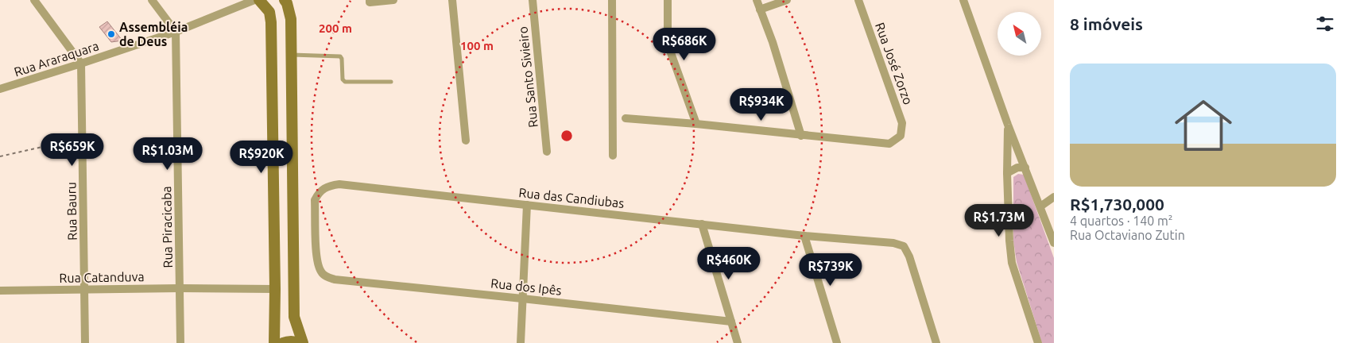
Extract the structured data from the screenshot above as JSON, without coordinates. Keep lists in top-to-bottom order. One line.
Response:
{"streets":{"street":["Rua Araraquara","Rua José Zorzo","Rua Santo Sivieiro","Rua das Candiubas","Rua Bauru","Rua Piracicaba","Rua Catanduva","Rua dos Ipês"]},"crossings":[["Rua Araraquara","Rua Bauru"],["Rua Araraquara","Rua Piracicaba"],["Rua das Candiubas","Rua dos Ipês"],["Rua Bauru","Rua Catanduva"],["Rua Piracicaba","Rua Catanduva"]],"places":["Assembléia de Deus"],"north":"top left","page":{"heading":"8 imóveis","price":["R$686K","R$934K","R$659K","R$1.03M","R$920K","R$1.73M","R$460K","R$739K"],"list":[{"name":"R$1,730,000","note":"4 quartos · 140 m² · Rua Octaviano Zutin"}]},"rings":["200 m","100 m"]}
